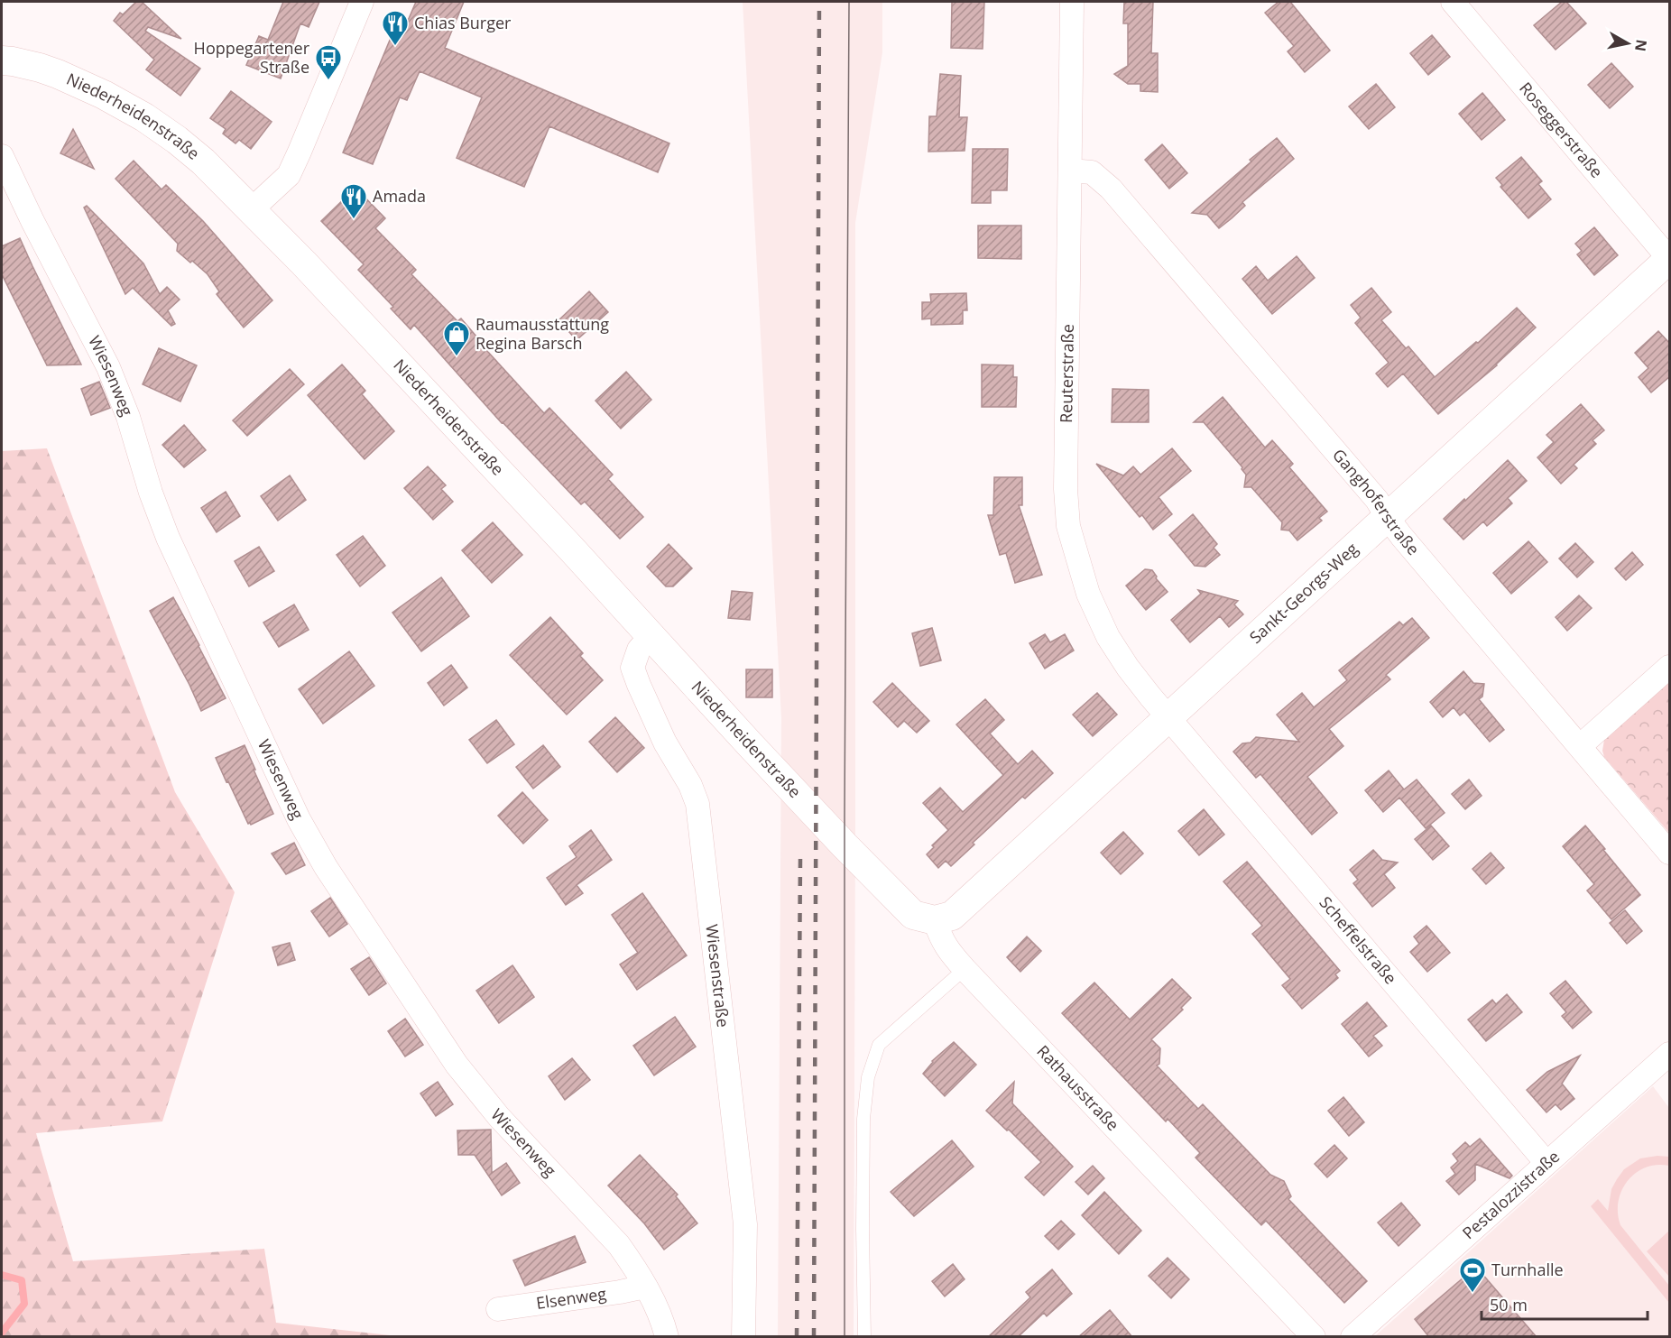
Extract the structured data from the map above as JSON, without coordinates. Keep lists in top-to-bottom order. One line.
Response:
{"streets":{"street":["Niederheidenstraße","Roseggerstraße","Reuterstraße","Wiesenweg","Ganghoferstraße","Sankt-Georgs-Weg","Scheffelstraße","Wiesenstraße","Rathausstraße","Pestalozzistraße","Elsenweg"]},"crossings":[["Niederheidenstraße","Sankt-Georgs-Weg"],["Niederheidenstraße","Wiesenstraße"],["Niederheidenstraße","Rathausstraße"],["Roseggerstraße","Sankt-Georgs-Weg"],["Reuterstraße","Ganghoferstraße"],["Reuterstraße","Sankt-Georgs-Weg"],["Reuterstraße","Scheffelstraße"],["Wiesenweg","Elsenweg"],["Ganghoferstraße","Sankt-Georgs-Weg"],["Sankt-Georgs-Weg","Scheffelstraße"],["Sankt-Georgs-Weg","Rathausstraße"],["Scheffelstraße","Pestalozzistraße"]],"places":{"restaurant":["Chias Burger","Amada"],"bus stop":["Hoppegartener Straße"],"shop":["Raumausstattung Regina Barsch"],"sports":["Turnhalle"]},"scale_bar":"50 m","north":"right"}
